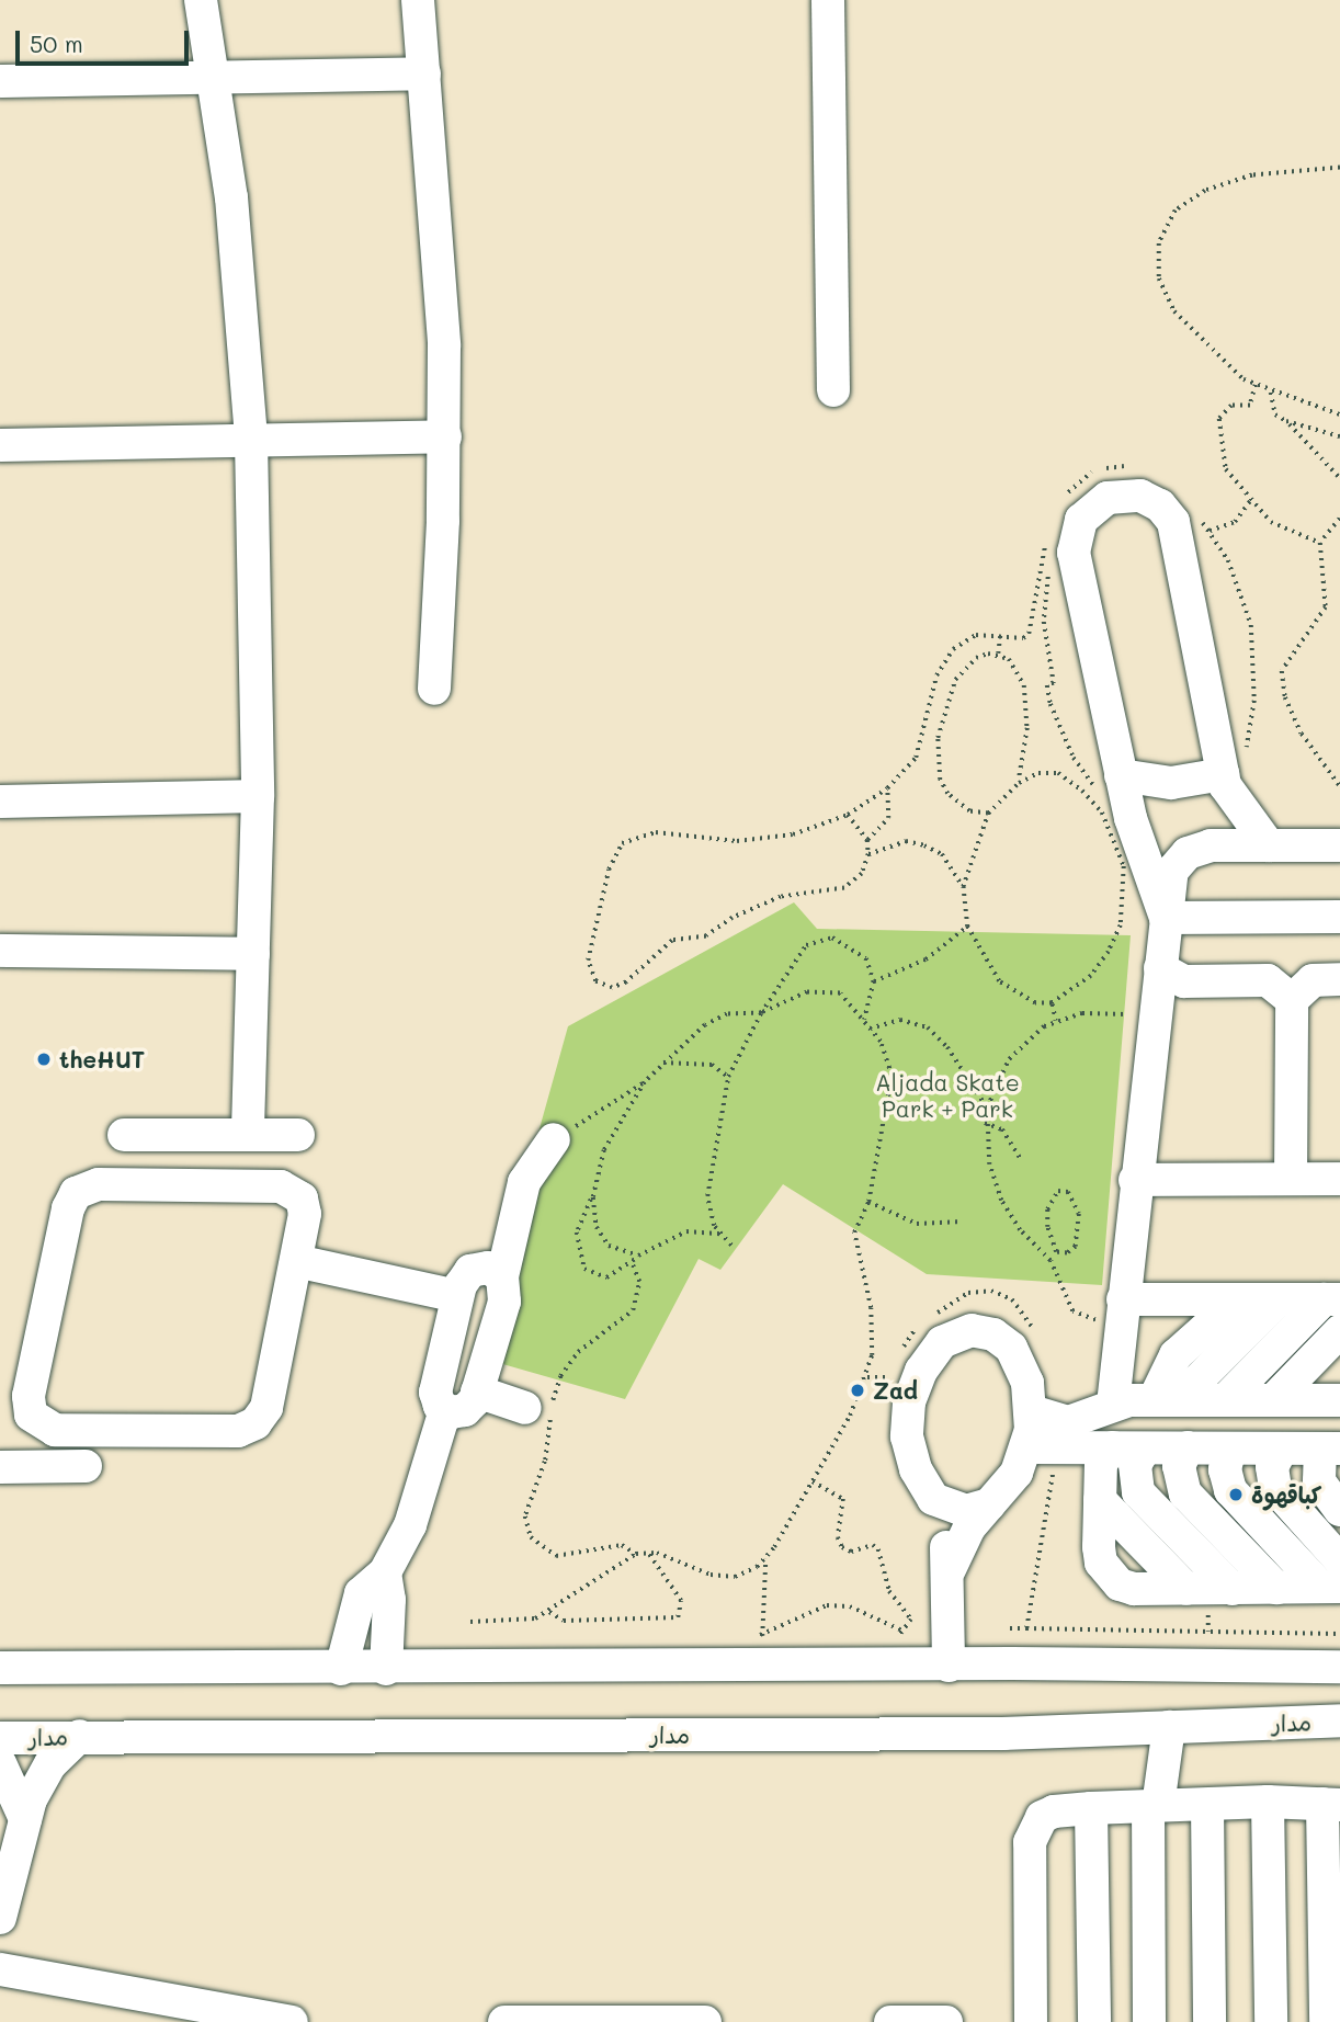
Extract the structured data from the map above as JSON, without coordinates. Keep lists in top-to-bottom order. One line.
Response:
{"streets":{"street":["مدار"]},"parks":["Aljada Skate Park + Park"],"places":["theHUT","Zad","كباقهوة"],"scale_bar":"50 m"}
